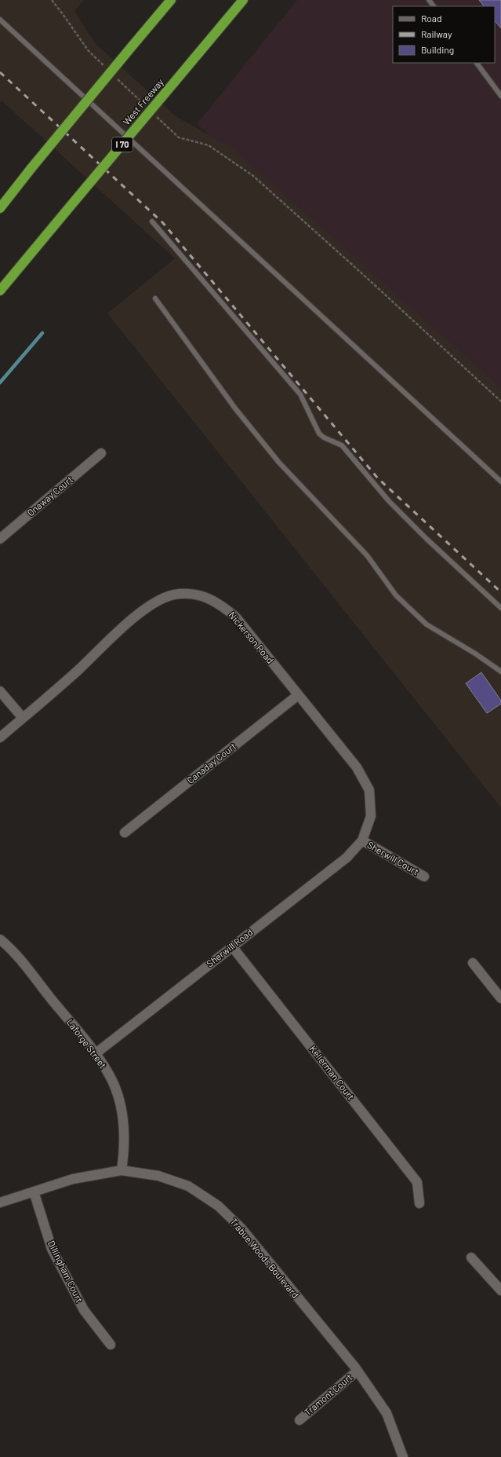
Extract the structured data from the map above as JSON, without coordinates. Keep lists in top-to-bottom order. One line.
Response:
{"streets":{"highway":["West Freeway","I 70"],"street":["Onaway Court","Nickerson Road","Canaday Court","Sherwill Court","Sherwill Road","Laforge Street","Kellerman Court","Trabue Woods Boulevard","Dillingham Court","Tramont Court"]},"crossings":[["Nickerson Road","Canaday Court"],["Nickerson Road","Sherwill Court"],["Nickerson Road","Sherwill Road"],["Sherwill Court","Sherwill Road"],["Sherwill Road","Laforge Street"],["Sherwill Road","Kellerman Court"],["Laforge Street","Trabue Woods Boulevard"],["Trabue Woods Boulevard","Dillingham Court"],["Trabue Woods Boulevard","Tramont Court"]],"legend":["Road","Railway","Building"]}
